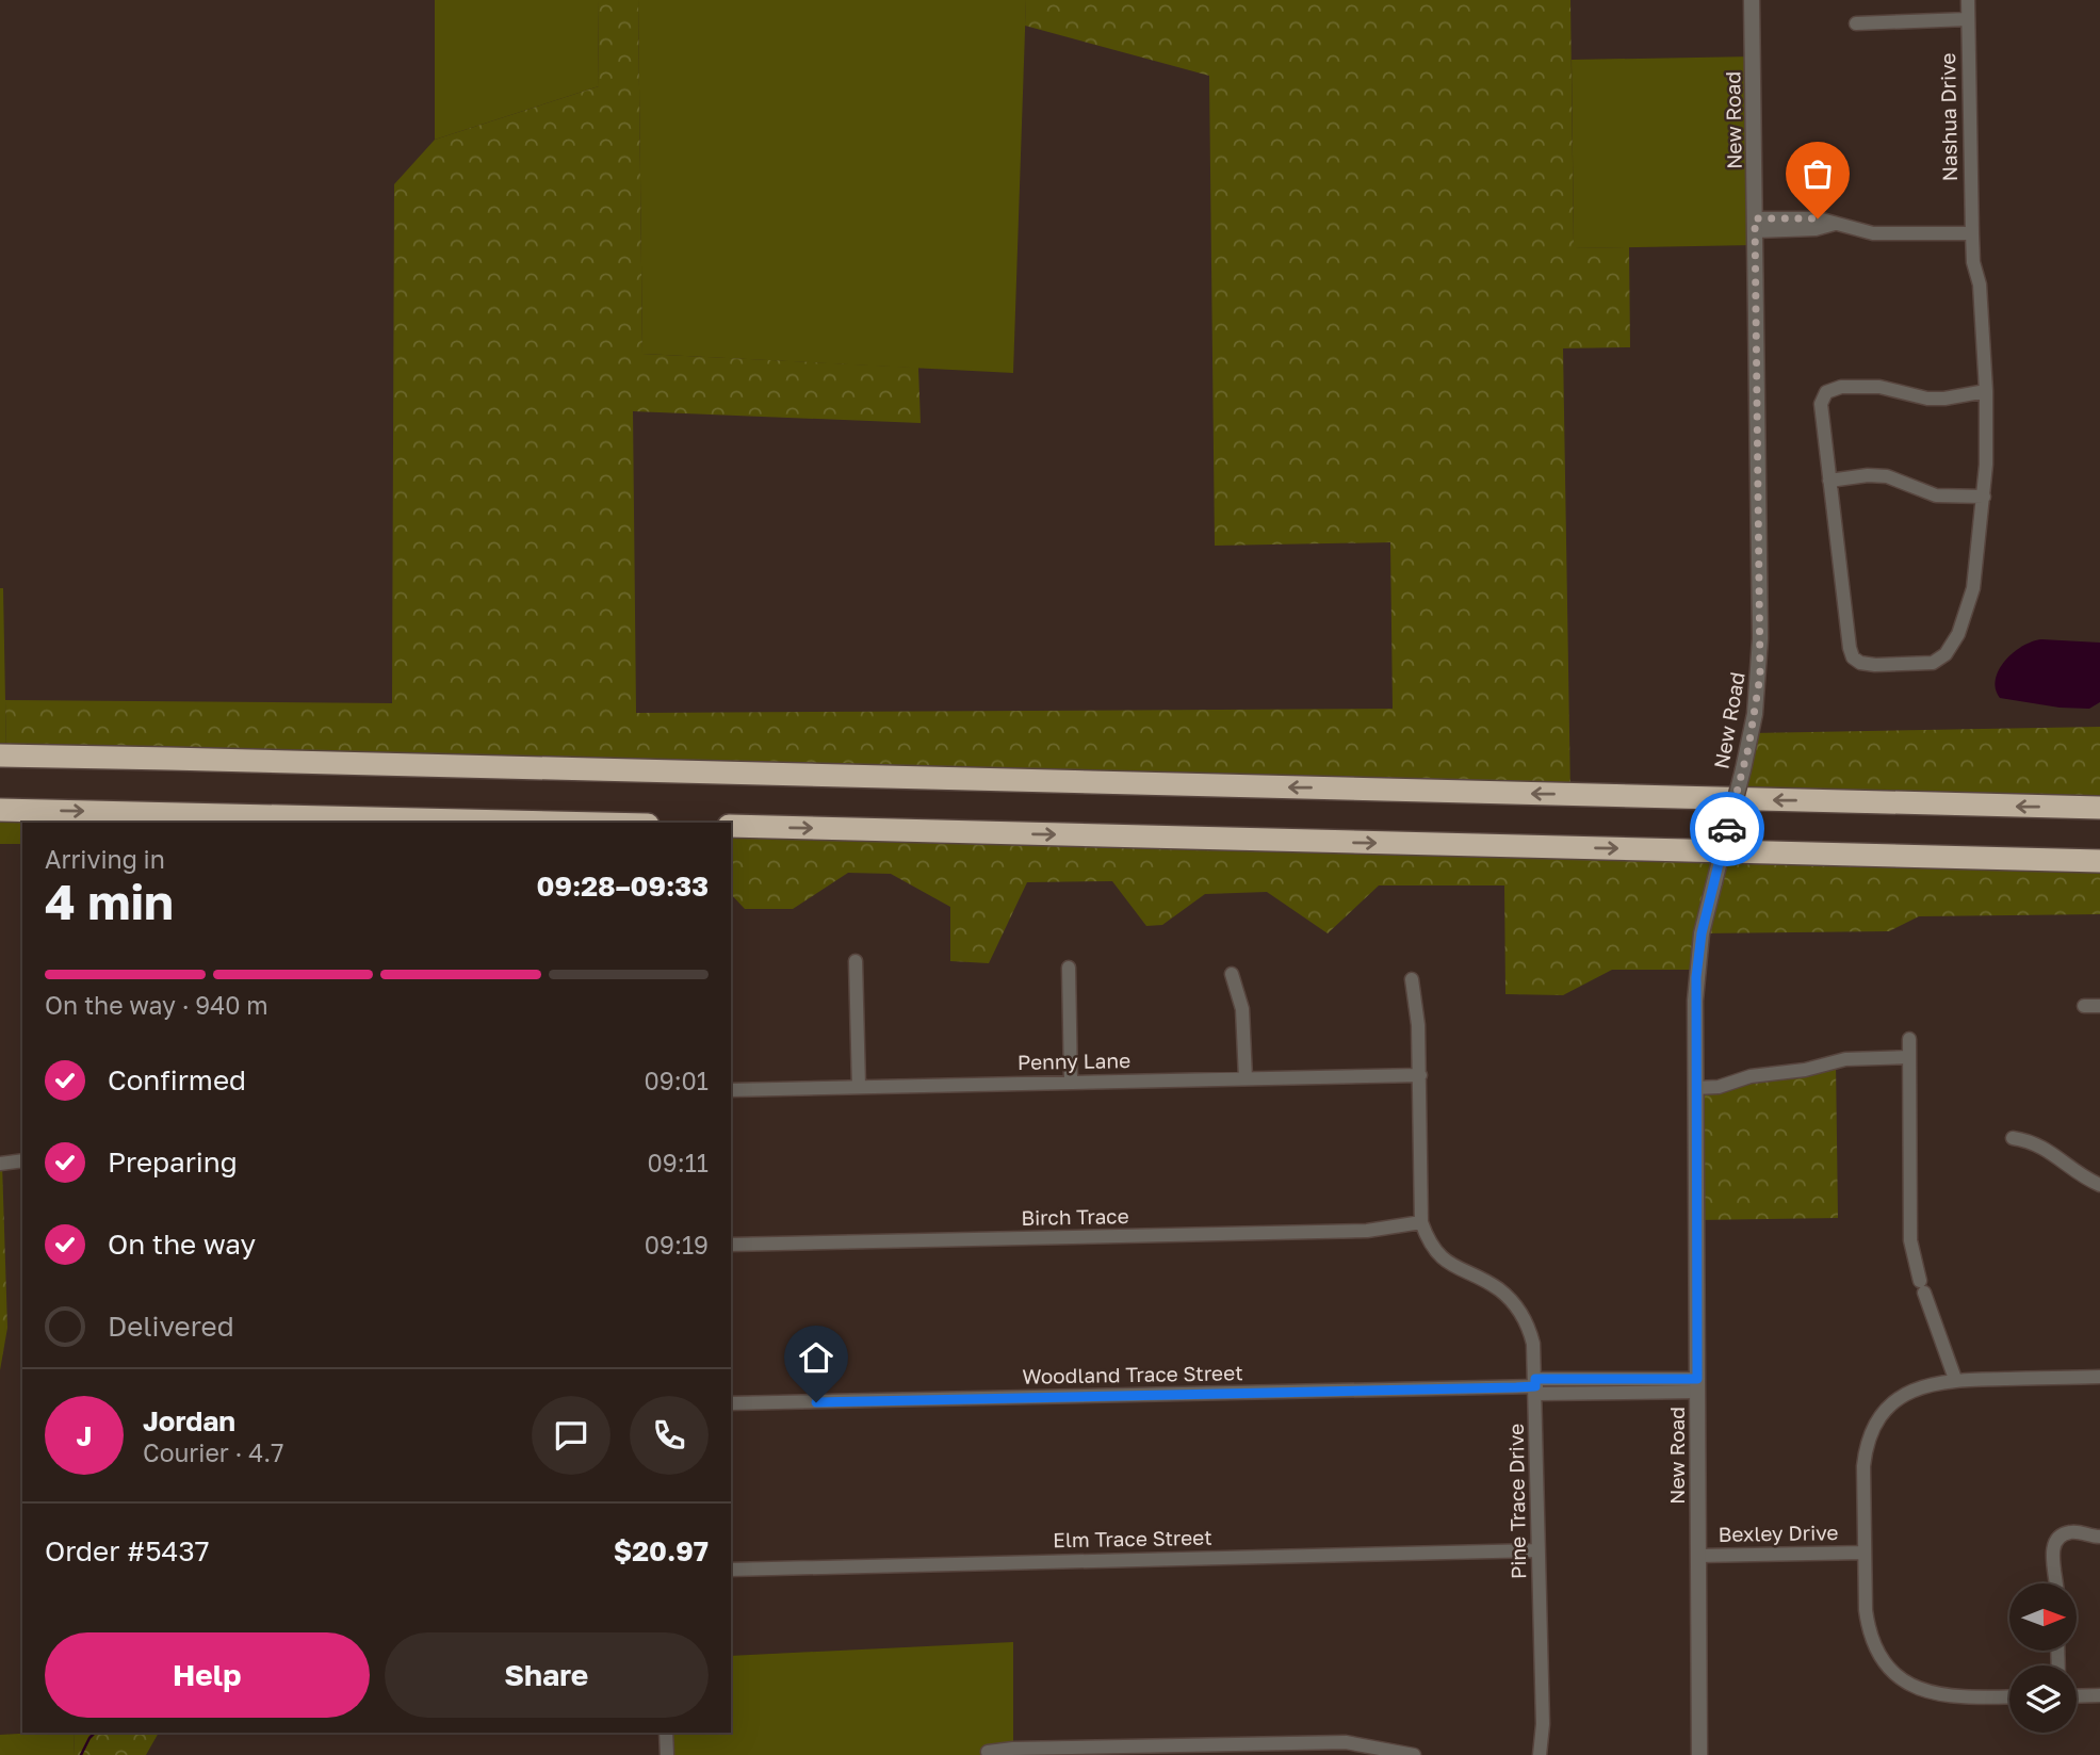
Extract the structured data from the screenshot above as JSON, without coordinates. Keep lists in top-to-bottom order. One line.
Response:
{"streets":{"street":["Nashua Drive","New Road","Penny Lane","Birch Trace","Woodland Trace Street","Pine Trace Drive","Bexley Drive","Elm Trace Street"]},"crossings":[["New Road","Woodland Trace Street"],["New Road","Bexley Drive"],["Penny Lane","Pine Trace Drive"],["Birch Trace","Pine Trace Drive"],["Woodland Trace Street","Pine Trace Drive"],["Pine Trace Drive","Elm Trace Street"]],"north":"right","page":{"heading":["4 min","Arriving in","09:28–09:33"],"panel":["Jordan","Courier · 4.7","Order #5437","$20.97"],"bar":"On the way · 940 m","list":[["Confirmed","09:01"],["Preparing","09:11"],["On the way","09:19"],"Delivered"],"round":"J","buttons":["Help","Share"]}}
